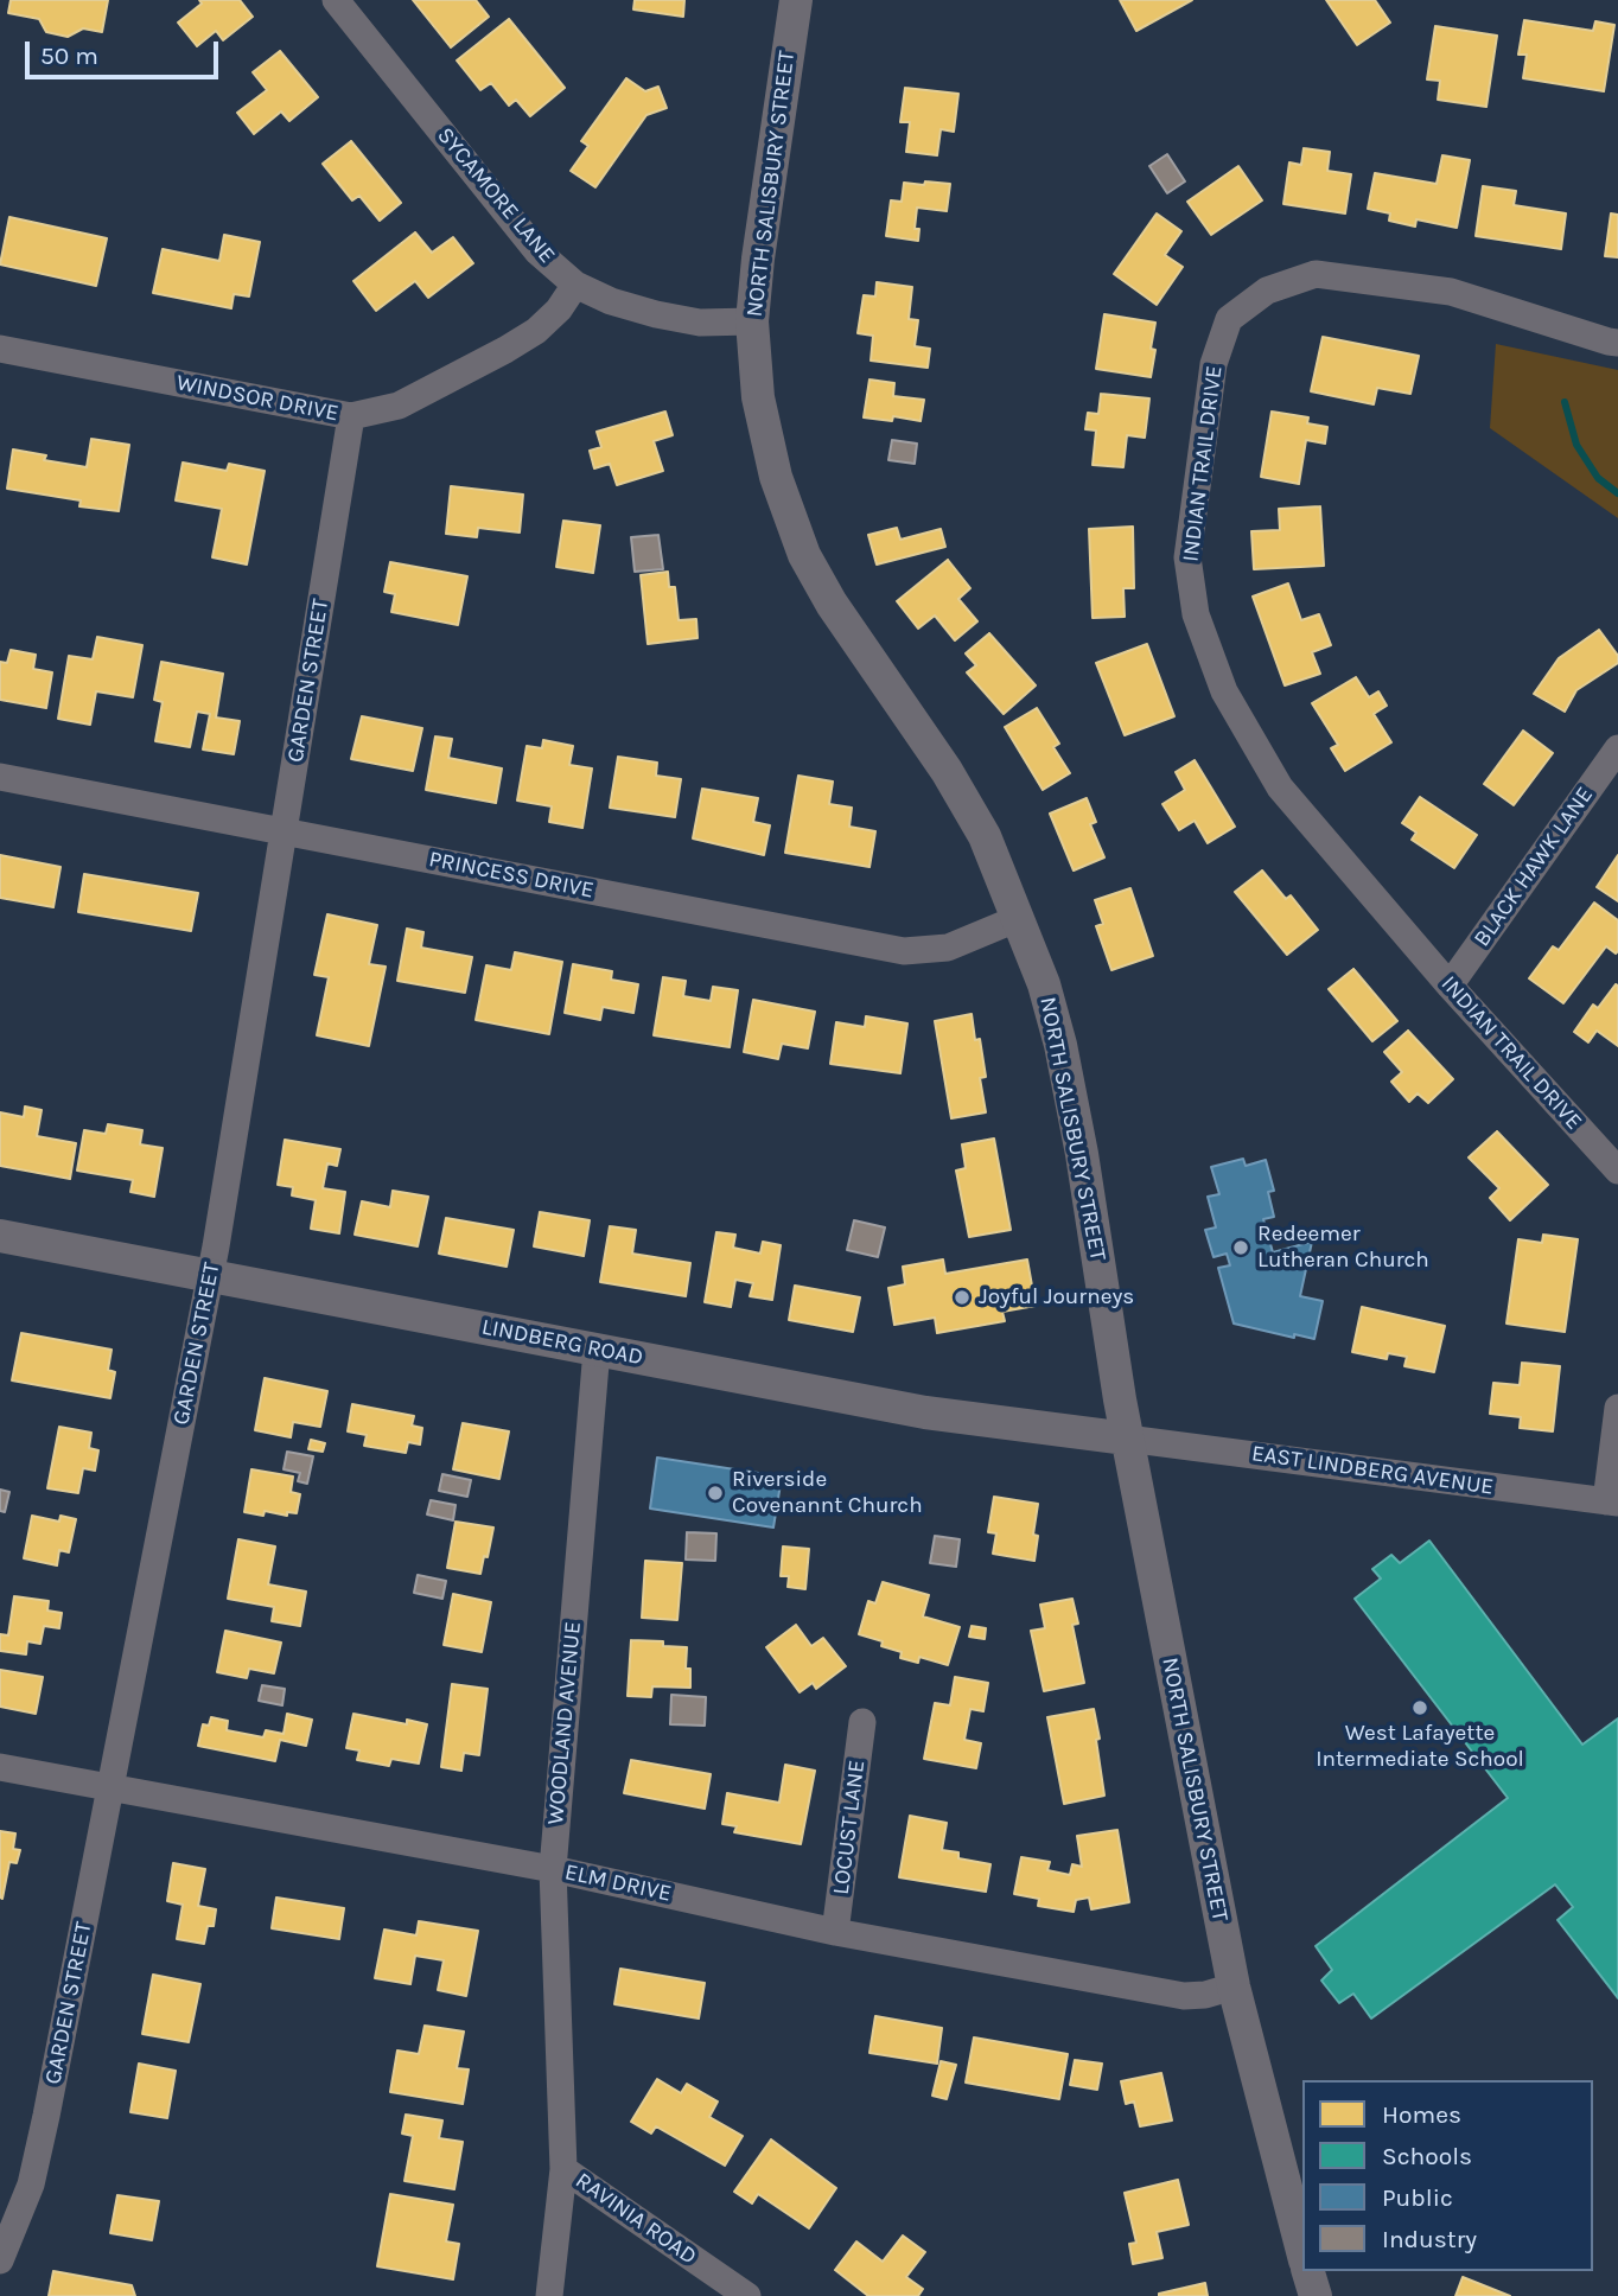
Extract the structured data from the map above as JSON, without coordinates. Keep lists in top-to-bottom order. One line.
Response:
{"streets":{"street":["NORTH SALISBURY STREET","SYCAMORE LANE","WINDSOR DRIVE","INDIAN TRAIL DRIVE","GARDEN STREET","BLACK HAWK LANE","PRINCESS DRIVE","LINDBERG ROAD","EAST LINDBERG AVENUE","WOODLAND AVENUE","LOCUST LANE","ELM DRIVE","RAVINIA ROAD"]},"crossings":[["NORTH SALISBURY STREET","SYCAMORE LANE"],["NORTH SALISBURY STREET","PRINCESS DRIVE"],["NORTH SALISBURY STREET","LINDBERG ROAD"],["NORTH SALISBURY STREET","EAST LINDBERG AVENUE"],["NORTH SALISBURY STREET","ELM DRIVE"],["SYCAMORE LANE","WINDSOR DRIVE"],["WINDSOR DRIVE","GARDEN STREET"],["INDIAN TRAIL DRIVE","BLACK HAWK LANE"],["GARDEN STREET","PRINCESS DRIVE"],["GARDEN STREET","LINDBERG ROAD"],["GARDEN STREET","ELM DRIVE"],["LINDBERG ROAD","EAST LINDBERG AVENUE"],["LINDBERG ROAD","WOODLAND AVENUE"],["WOODLAND AVENUE","ELM DRIVE"],["WOODLAND AVENUE","RAVINIA ROAD"],["LOCUST LANE","ELM DRIVE"]],"places":["Redeemer Lutheran Church","Joyful Journeys","Riverside Covenannt Church","West Lafayette Intermediate School"],"legend":["Homes","Schools","Public","Industry"],"scale_bar":"50 m"}
